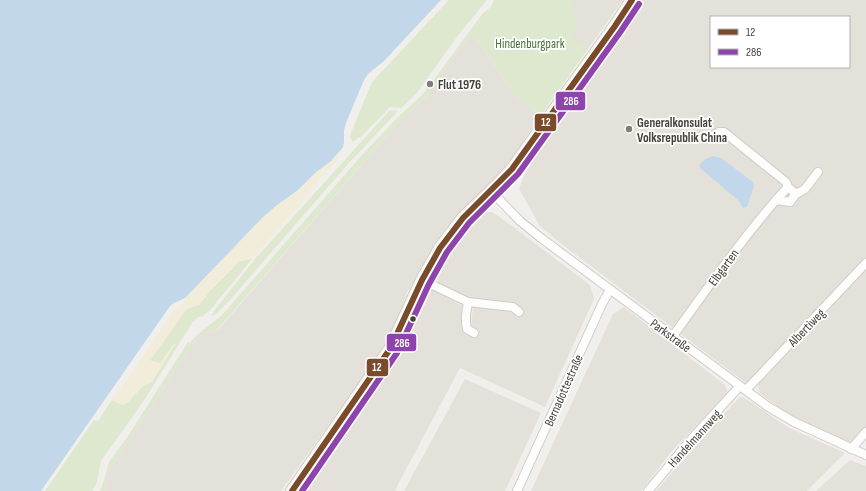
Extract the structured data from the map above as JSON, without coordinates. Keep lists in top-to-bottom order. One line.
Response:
{"streets":{"street":["Elbgarten","Albertiweg","Parkstraße","Bernadottestraße","Handelmannweg"]},"crossings":[["Elbgarten","Parkstraße"],["Albertiweg","Parkstraße"],["Albertiweg","Handelmannweg"],["Parkstraße","Bernadottestraße"],["Parkstraße","Handelmannweg"]],"parks":["Hindenburgpark"],"places":["Flut 1976","Generalkonsulat Volksrepublik China"],"lines":["transit line 12","transit line 286"],"legend":["12","286"]}
